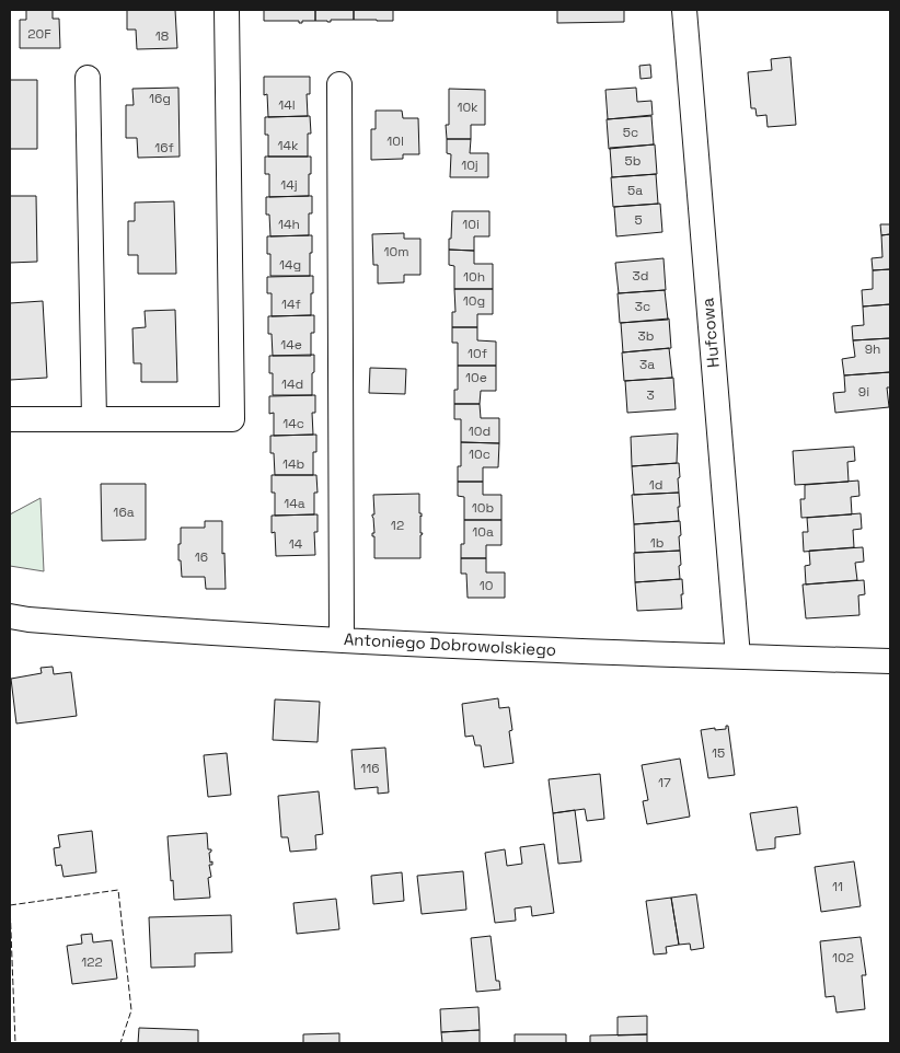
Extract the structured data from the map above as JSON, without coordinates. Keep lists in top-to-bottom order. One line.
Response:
{"streets":{"street":["Hufcowa","Antoniego Dobrowolskiego"]},"crossings":[["Hufcowa","Antoniego Dobrowolskiego"]],"house_numbers":["20F","18","16g","14l","10k","5c","10l","14k","16f","5b","10j","14j","5a","5","14h","10i","10m","14g","3d","10h","10g","14f","3c","3b","14e","9h","10f","3a","10e","14d","9i","3","14c","10d","10c","14b","1d","14a","10b","16a","12","10a","1b","14","16","10","15","116","17","11","102","122"]}
